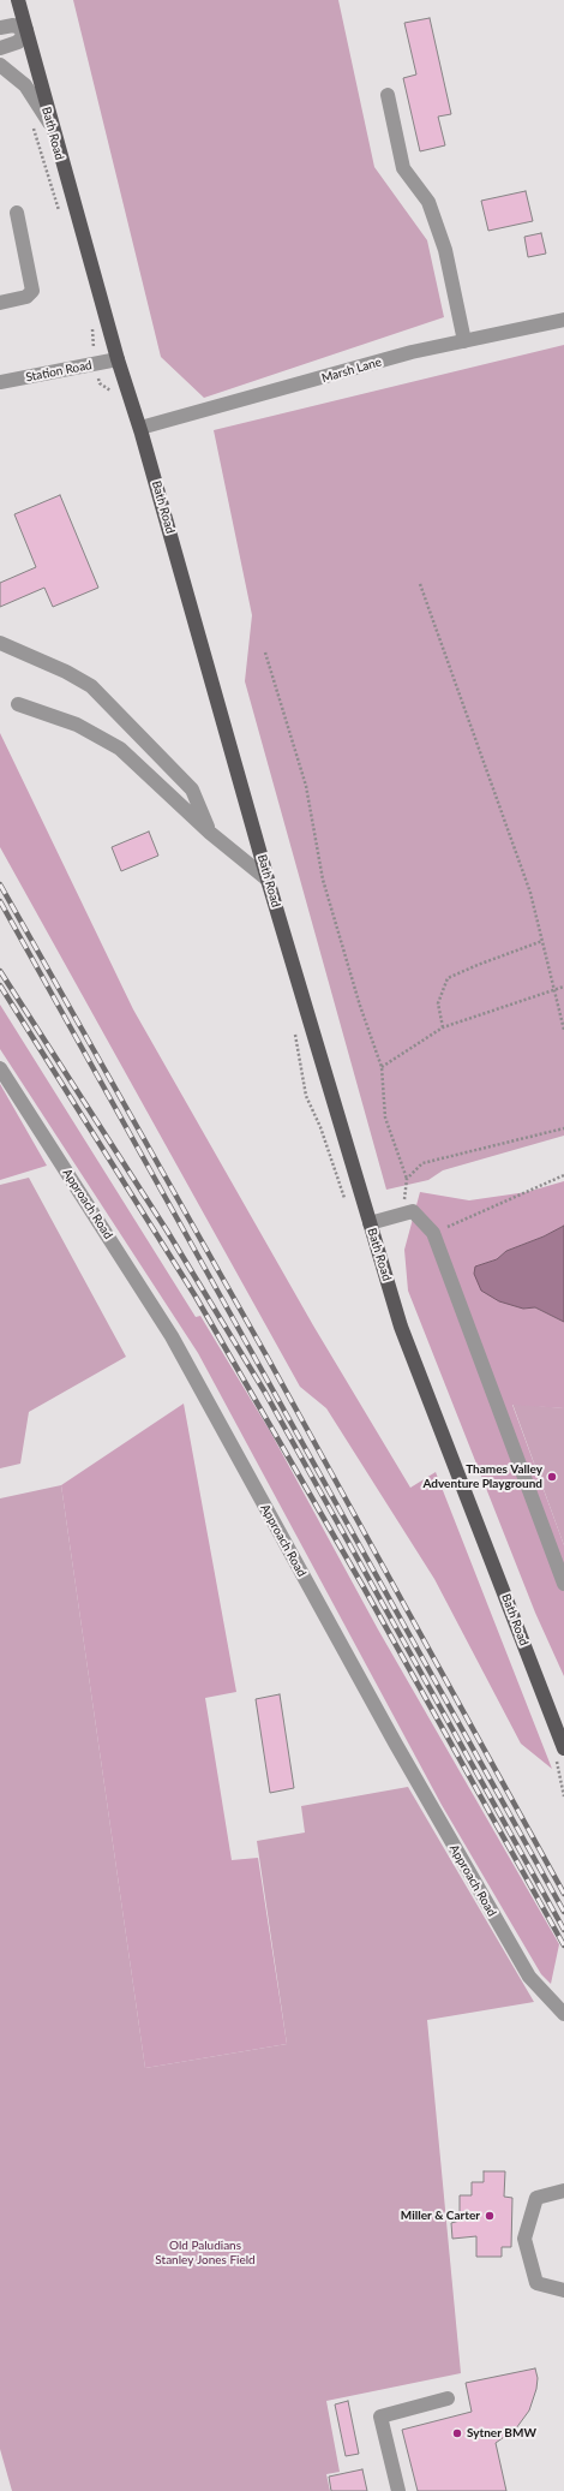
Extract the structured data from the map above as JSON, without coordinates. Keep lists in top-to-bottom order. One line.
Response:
{"streets":{"main road":["Bath Road"],"street":["Marsh Lane","Station Road","Approach Road"]},"crossings":[["Bath Road","Marsh Lane"],["Bath Road","Station Road"]],"parks":["Old Paludians Stanley Jones Field"],"places":["Thames Valley Adventure Playground","Miller & Carter","Sytner BMW"]}
